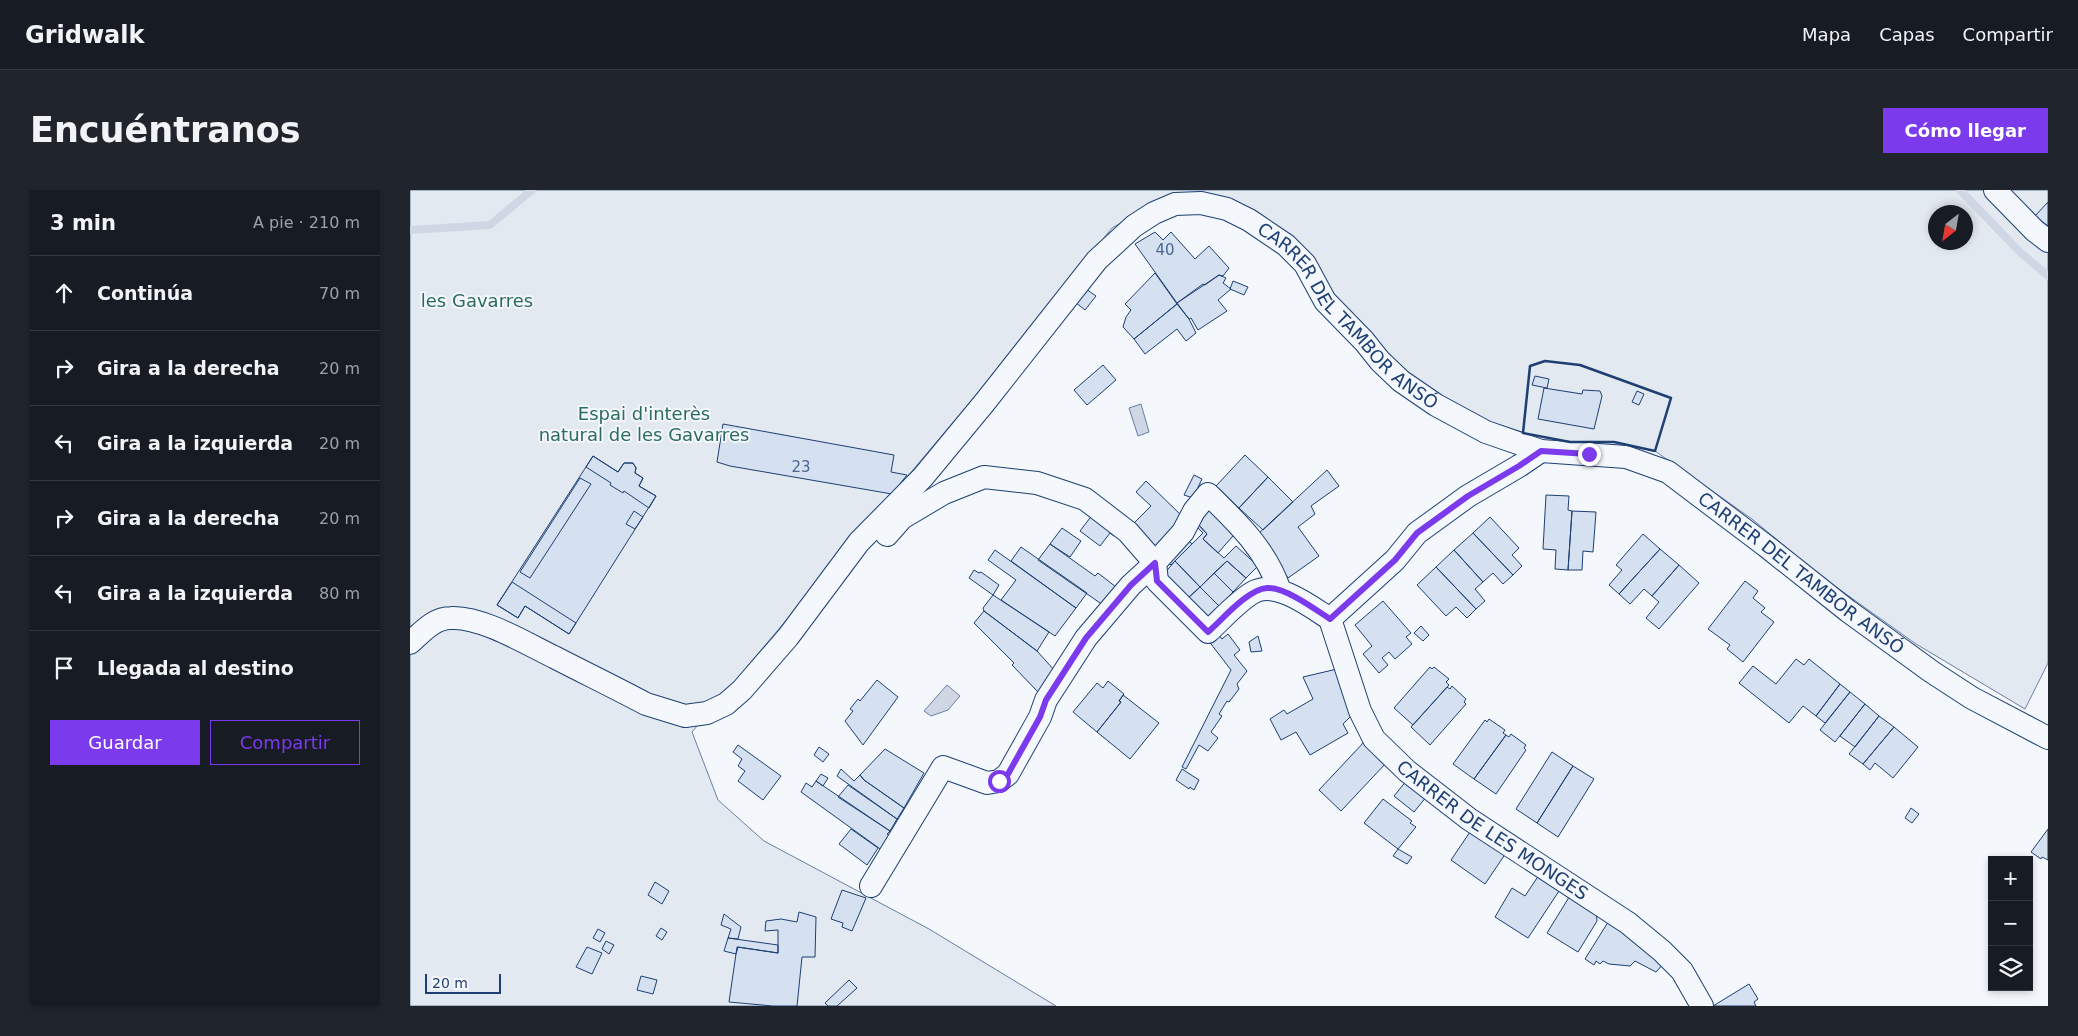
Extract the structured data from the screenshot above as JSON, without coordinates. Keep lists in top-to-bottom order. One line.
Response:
{"streets":{"street":["CARRER DEL TAMBOR ANSÓ","CARRER DE LES MONGES"]},"parks":["les Gavarres","Espai d'interès natural de les Gavarres"],"house_numbers":["40","23"],"scale_bar":"20 m","north":"bottom left","page":{"header":"Gridwalk","nav":["Mapa","Capas","Compartir"],"buttons":["Cómo llegar",["Guardar","Compartir"]],"title":"Encuéntranos","heading":["3 min","A pie · 210 m"],"list":[["Continúa","70 m"],["Gira a la derecha","20 m"],["Gira a la izquierda","20 m"],["Gira a la derecha","20 m"],["Gira a la izquierda","80 m"],"Llegada al destino"],"map_buttons":["+","−"],"scale":"20 m"}}
